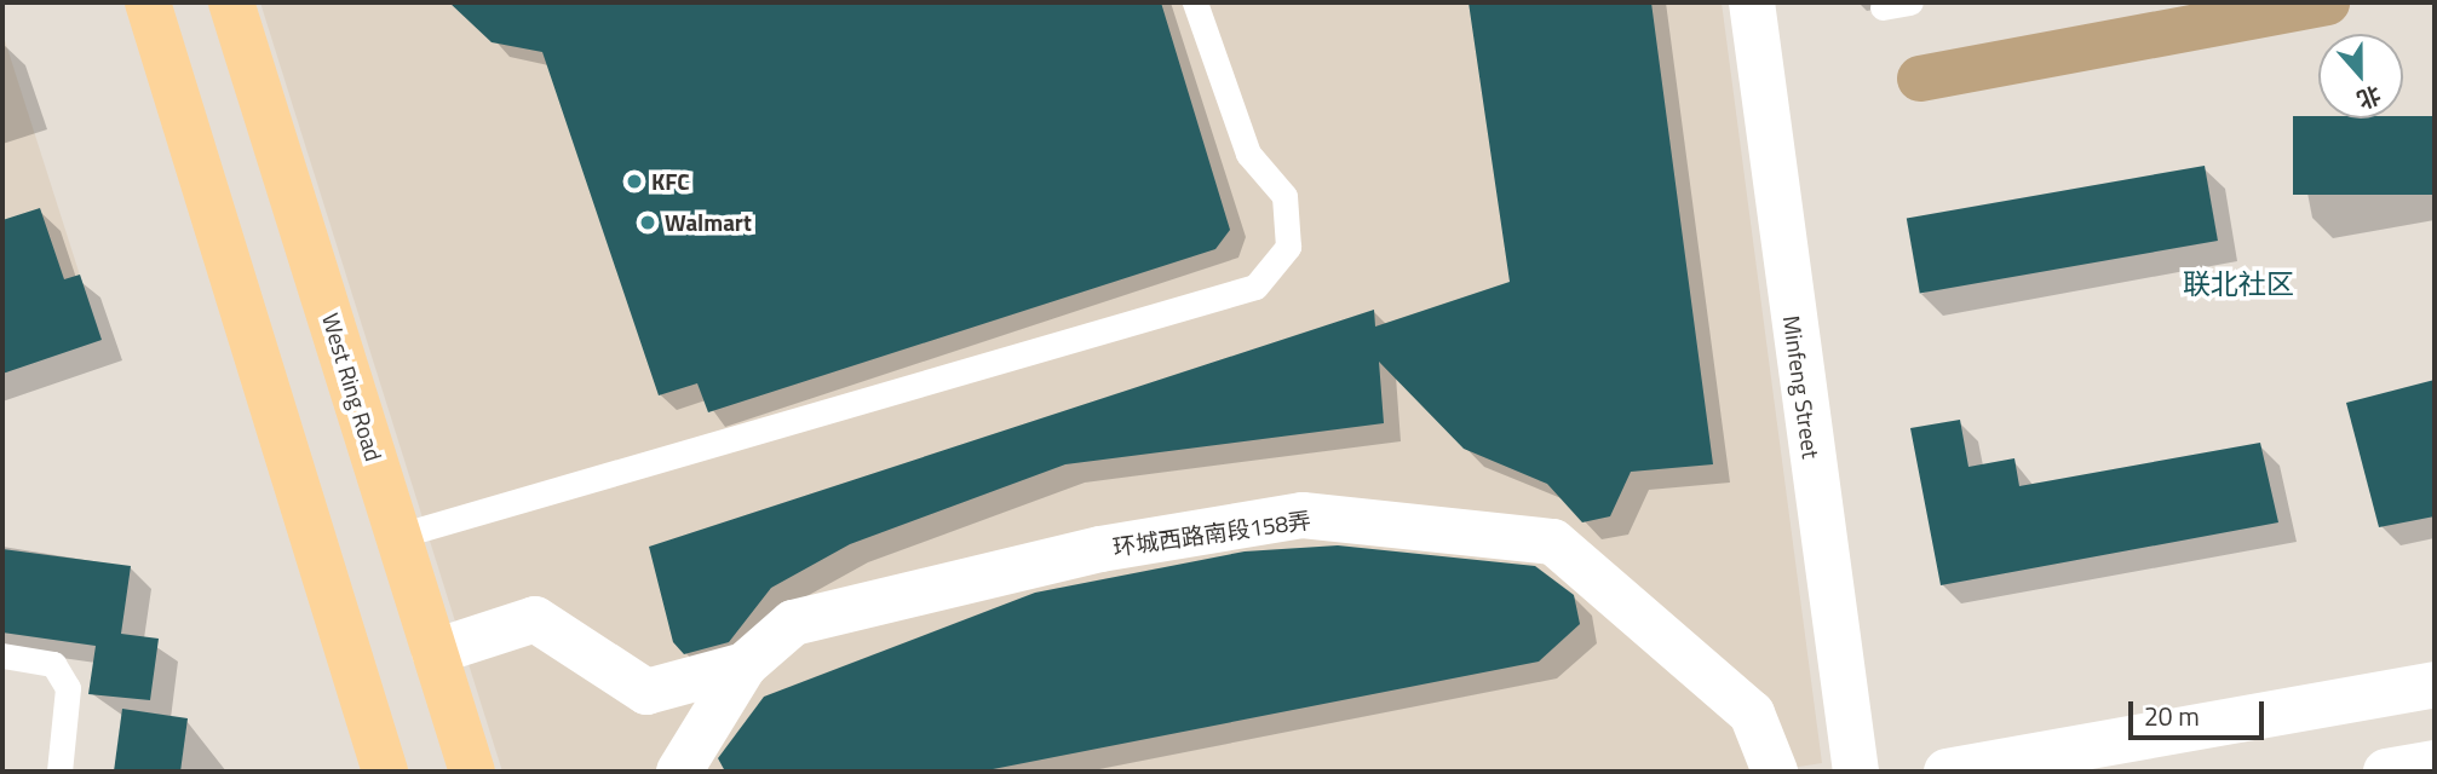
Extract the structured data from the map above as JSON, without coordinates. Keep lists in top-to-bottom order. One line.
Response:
{"streets":{"main road":["West Ring Road"],"street":["Minfeng Street","环城西路南段158弄"]},"districts":["联北社区"],"places":["KFC","Walmart"],"scale_bar":"20 m","north":"bottom"}
